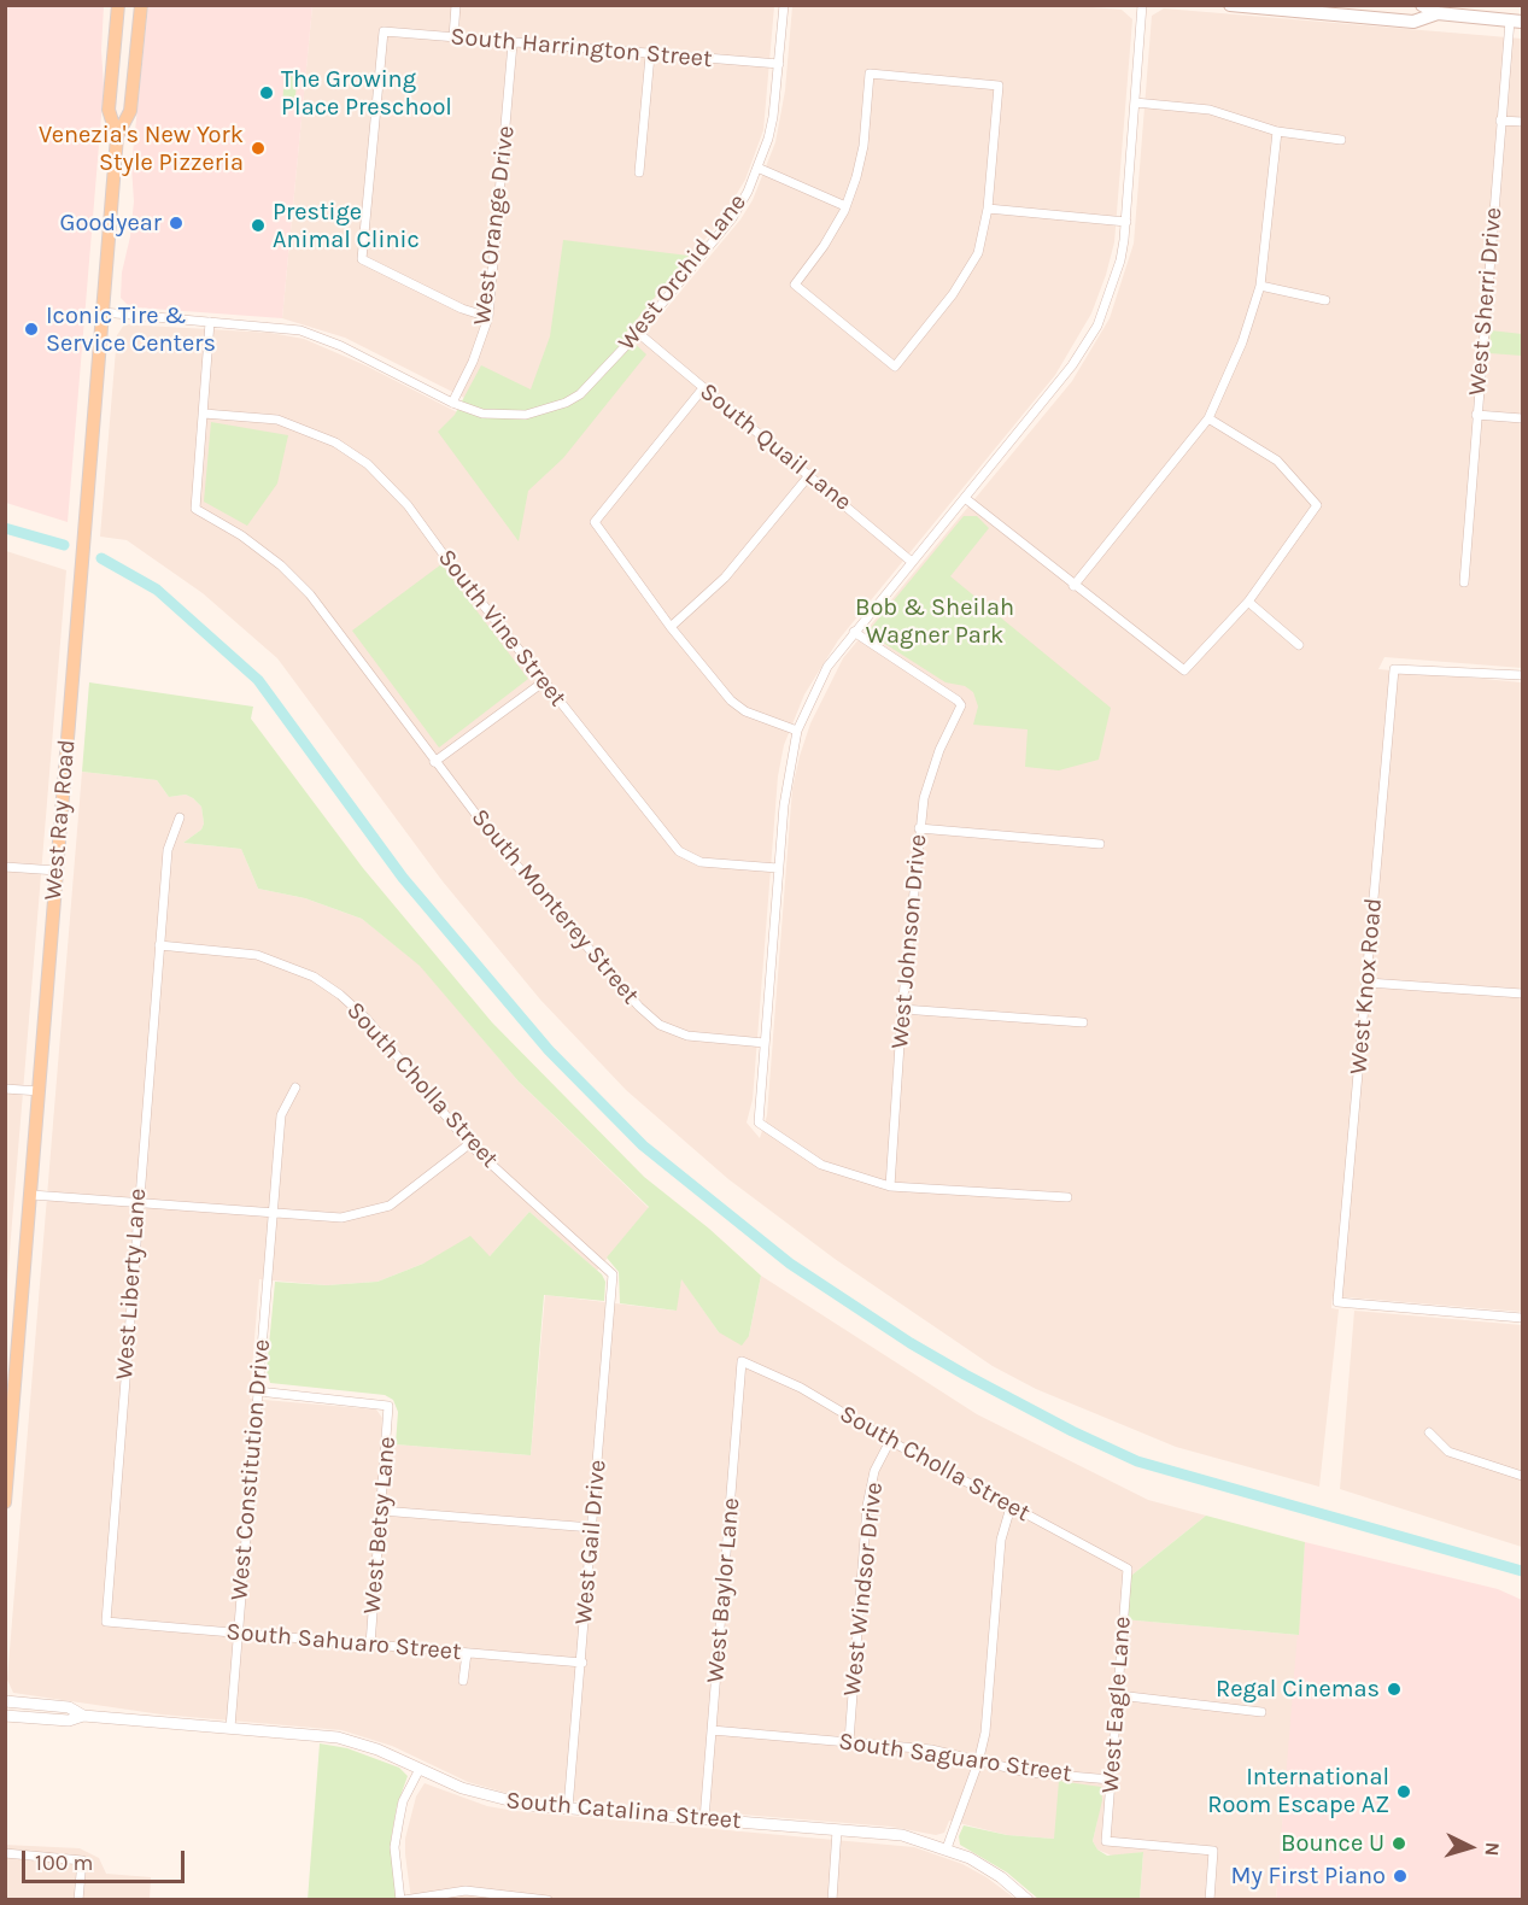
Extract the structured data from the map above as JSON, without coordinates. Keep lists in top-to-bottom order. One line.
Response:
{"streets":{"main road":["West Ray Road"],"street":["South Harrington Street","West Orange Drive","West Orchid Lane","West Sherri Drive","South Quail Lane","South Vine Street","South Monterey Street","West Johnson Drive","West Knox Road","South Cholla Street","West Liberty Lane","West Constitution Drive","West Betsy Lane","West Gail Drive","West Windsor Drive","West Baylor Lane","South Sahuaro Street","West Eagle Lane","South Saguaro Street","South Catalina Street"]},"crossings":[["South Harrington Street","West Orange Drive"],["South Harrington Street","West Orchid Lane"],["West Orange Drive","West Orchid Lane"],["West Orchid Lane","South Quail Lane"],["South Vine Street","South Monterey Street"],["South Cholla Street","West Liberty Lane"],["South Cholla Street","West Gail Drive"],["South Cholla Street","West Windsor Drive"],["South Cholla Street","West Baylor Lane"],["South Cholla Street","West Eagle Lane"],["West Liberty Lane","South Sahuaro Street"],["West Constitution Drive","West Betsy Lane"],["West Constitution Drive","South Sahuaro Street"],["West Constitution Drive","South Catalina Street"],["West Betsy Lane","South Sahuaro Street"],["West Gail Drive","South Sahuaro Street"],["West Gail Drive","South Catalina Street"],["West Windsor Drive","South Saguaro Street"],["West Baylor Lane","South Saguaro Street"],["West Baylor Lane","South Catalina Street"],["West Eagle Lane","South Saguaro Street"]],"parks":["Bob & Sheilah Wagner Park"],"places":["The Growing Place Preschool","Venezia's New York Style Pizzeria","Goodyear","Prestige Animal Clinic","Iconic Tire & Service Centers","Regal Cinemas","International Room Escape AZ","Bounce U","My First Piano"],"scale_bar":"100 m","north":"right"}
